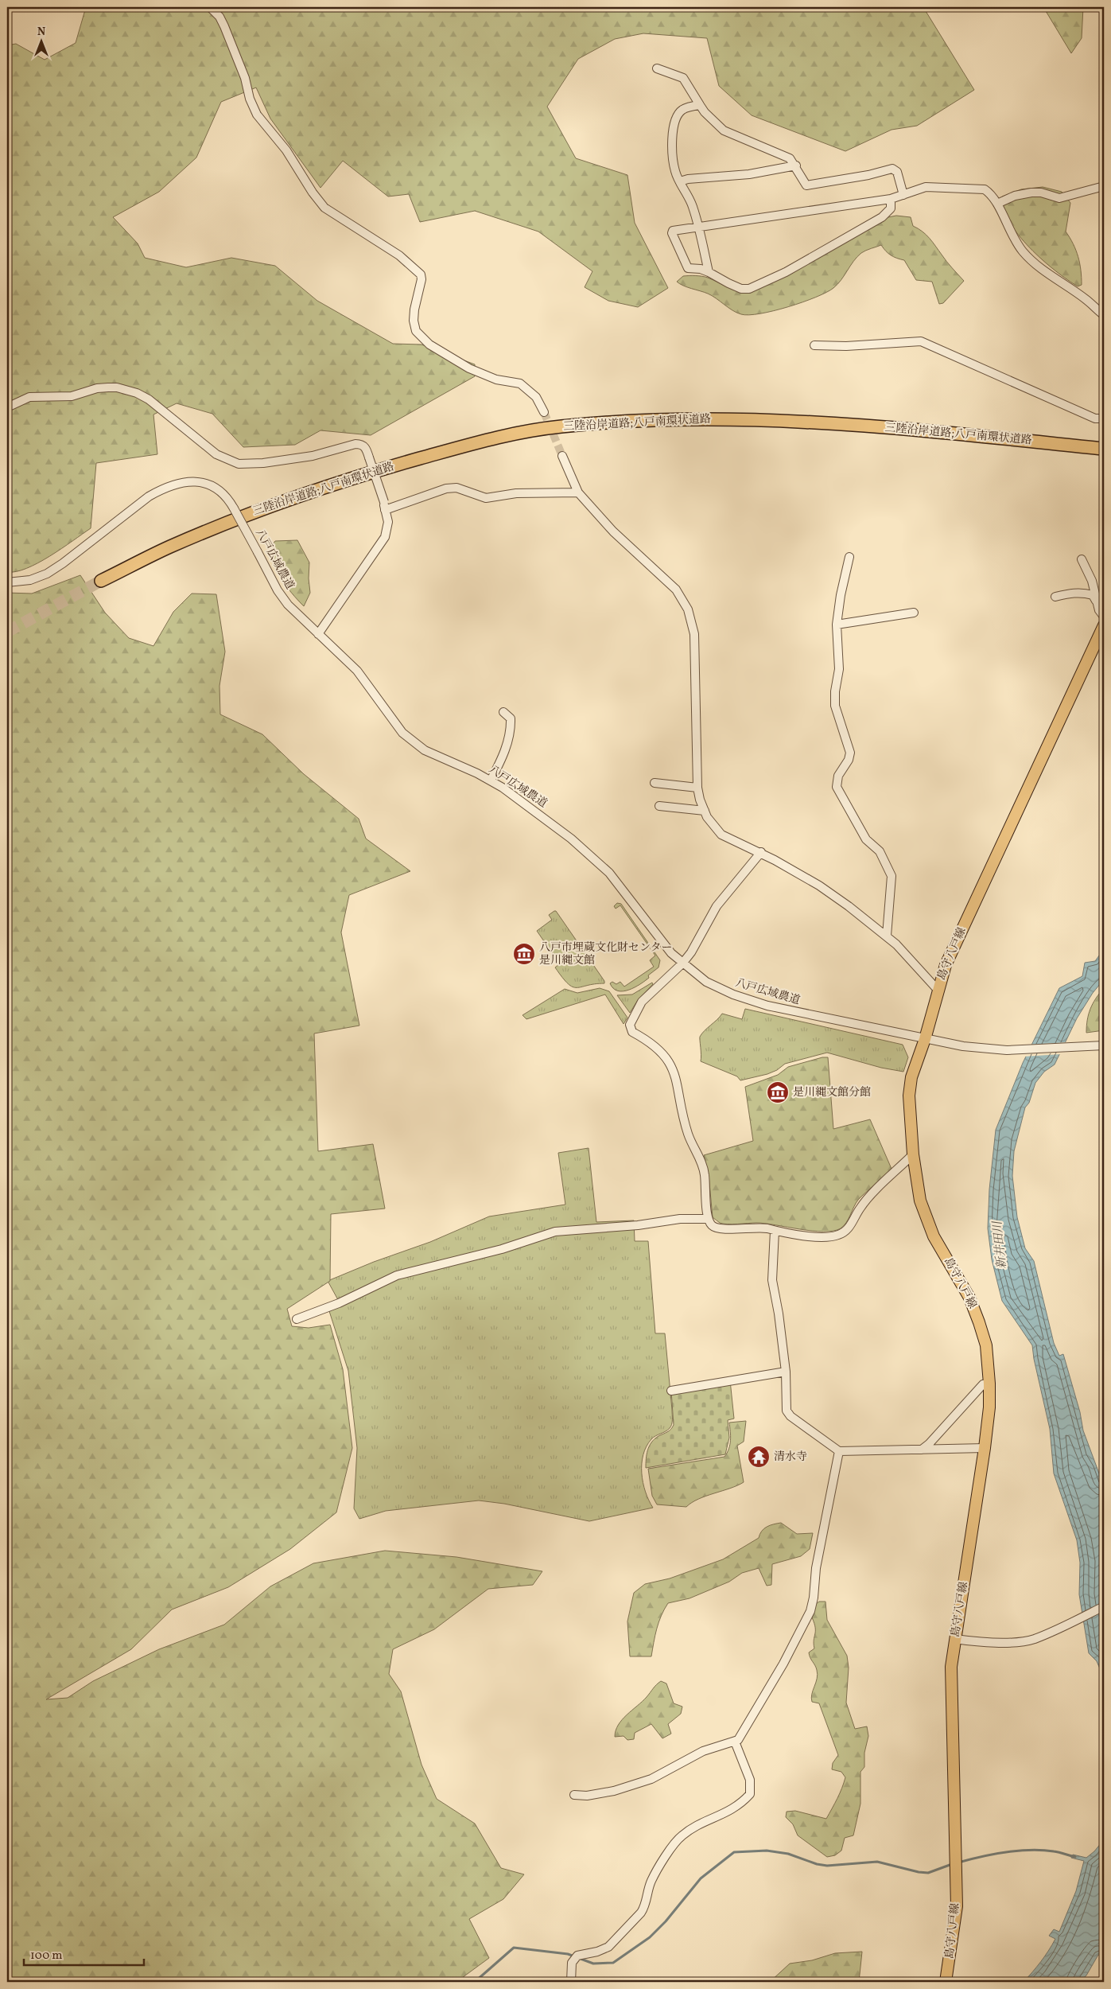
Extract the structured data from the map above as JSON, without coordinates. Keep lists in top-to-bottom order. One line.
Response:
{"streets":{"highway":["三陸沿岸道路;八戸南環状道路"],"main road":["島守八戸線"],"street":["八戸広域農道"]},"crossings":[["八戸広域農道","島守八戸線"]],"water":["新井田川"],"places":{"museum":["八戸市埋蔵文化財センター 是川縄文館","是川縄文館分館"],"temple":["清水寺"]},"scale_bar":"100 m","north":"top"}
